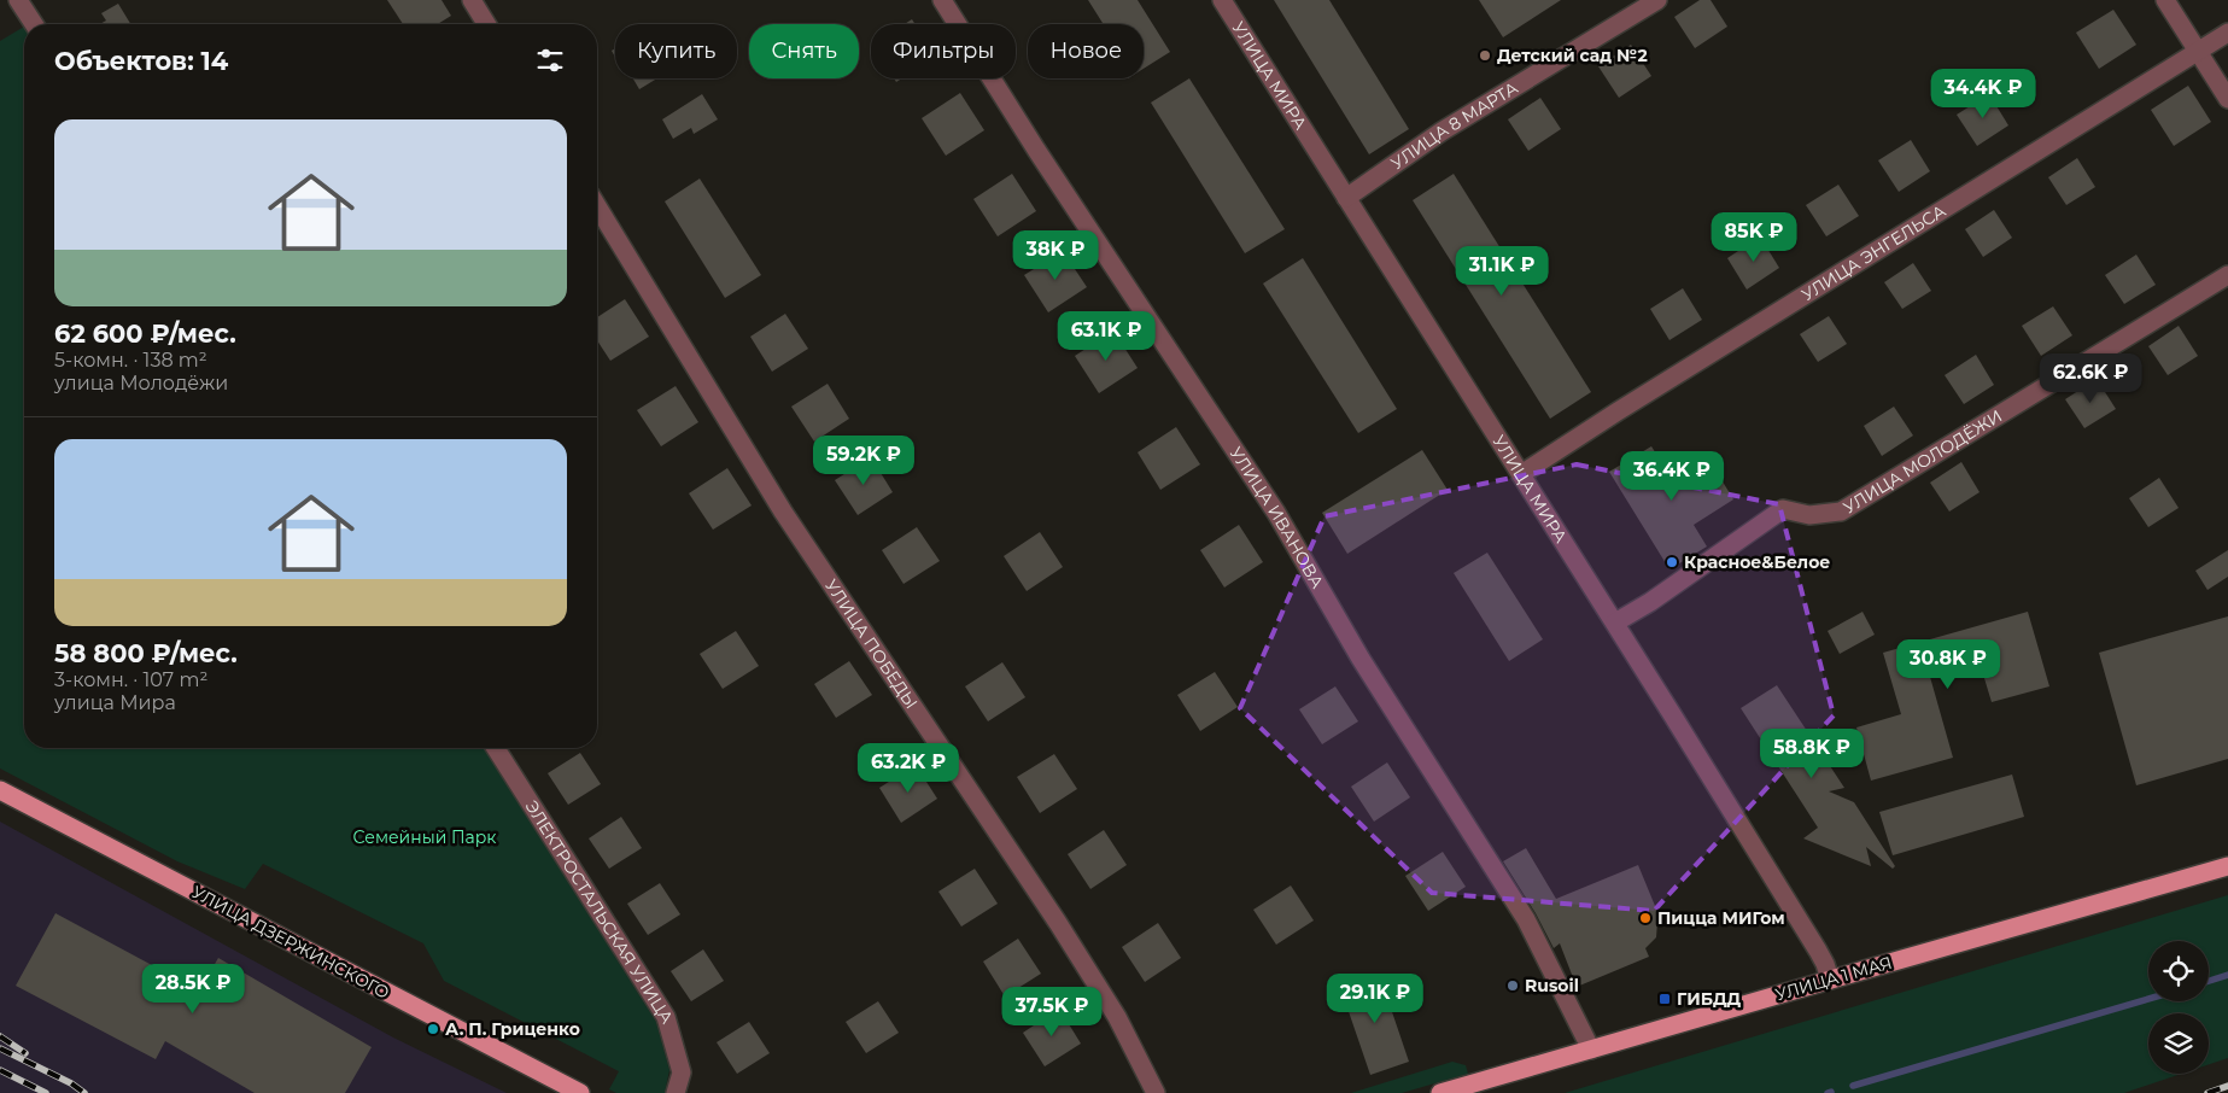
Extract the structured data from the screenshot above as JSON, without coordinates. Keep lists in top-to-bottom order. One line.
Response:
{"streets":{"main road":["УЛИЦА ДЗЕРЖИНСКОГО","УЛИЦА 1 МАЯ"],"street":["УЛИЦА МИРА","УЛИЦА 8 МАРТА","УЛИЦА ЭНГЕЛЬСА","УЛИЦА МОЛОДЁЖИ","УЛИЦА ИВАНОВА","УЛИЦА ПОБЕДЫ","ЭЛЕКТРОСТАЛЬСКАЯ УЛИЦА"]},"crossings":[["УЛИЦА МИРА","УЛИЦА 8 МАРТА"],["УЛИЦА МИРА","УЛИЦА ЭНГЕЛЬСА"],["УЛИЦА МИРА","УЛИЦА МОЛОДЁЖИ"],["УЛИЦА МИРА","УЛИЦА 1 МАЯ"],["УЛИЦА ИВАНОВА","УЛИЦА 1 МАЯ"]],"parks":["Семейный Парк"],"places":{"other":["Детский сад №2","Красное&Белое","Пицца МИГом","Rusoil","А. П. Гриценко"],"transit":["ГИБДД"]},"page":{"chip":["Купить","Снять","Фильтры","Новое"],"heading":"Объектов: 14","price":["34.4K ₽","85K ₽","38K ₽","31.1K ₽","63.1K ₽","62.6K ₽","59.2K ₽","36.4K ₽","30.8K ₽","58.8K ₽","63.2K ₽","28.5K ₽","29.1K ₽","37.5K ₽"],"list":[{"name":"62 600 ₽/мес.","note":"5-комн. · 138 m² · улица Молодёжи"},{"name":"58 800 ₽/мес.","note":"3-комн. · 107 m² · улица Мира"}]}}
